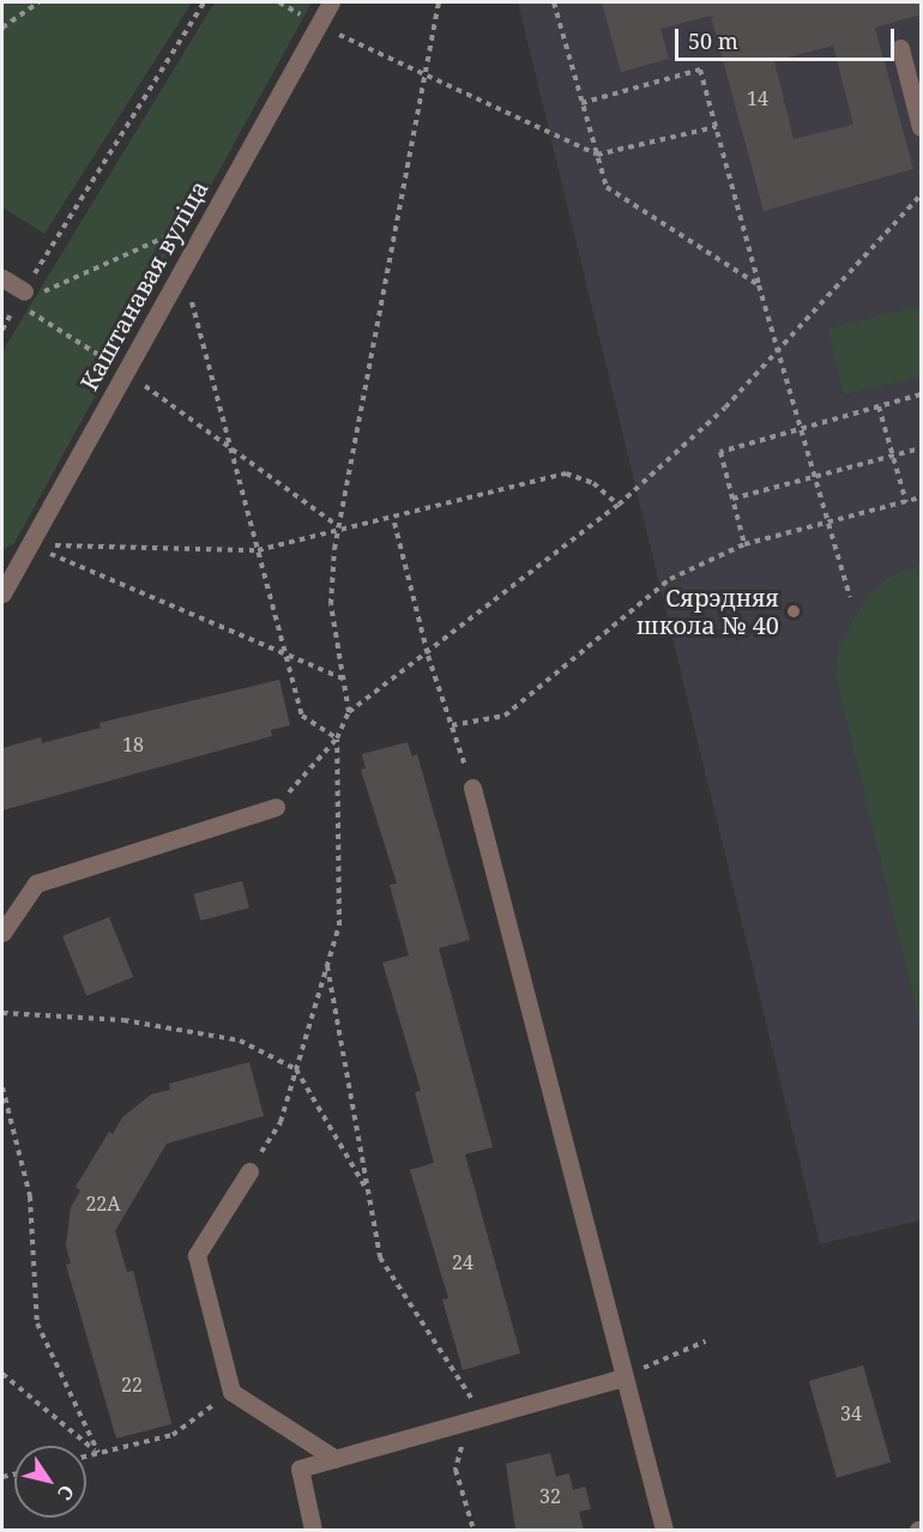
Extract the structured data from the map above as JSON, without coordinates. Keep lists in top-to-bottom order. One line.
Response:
{"streets":{"street":["Каштанавая вуліца"]},"places":["Сярэдняя школа № 40"],"house_numbers":["14","18","22А","24","22","34","32"],"scale_bar":"50 m","north":"bottom right"}
